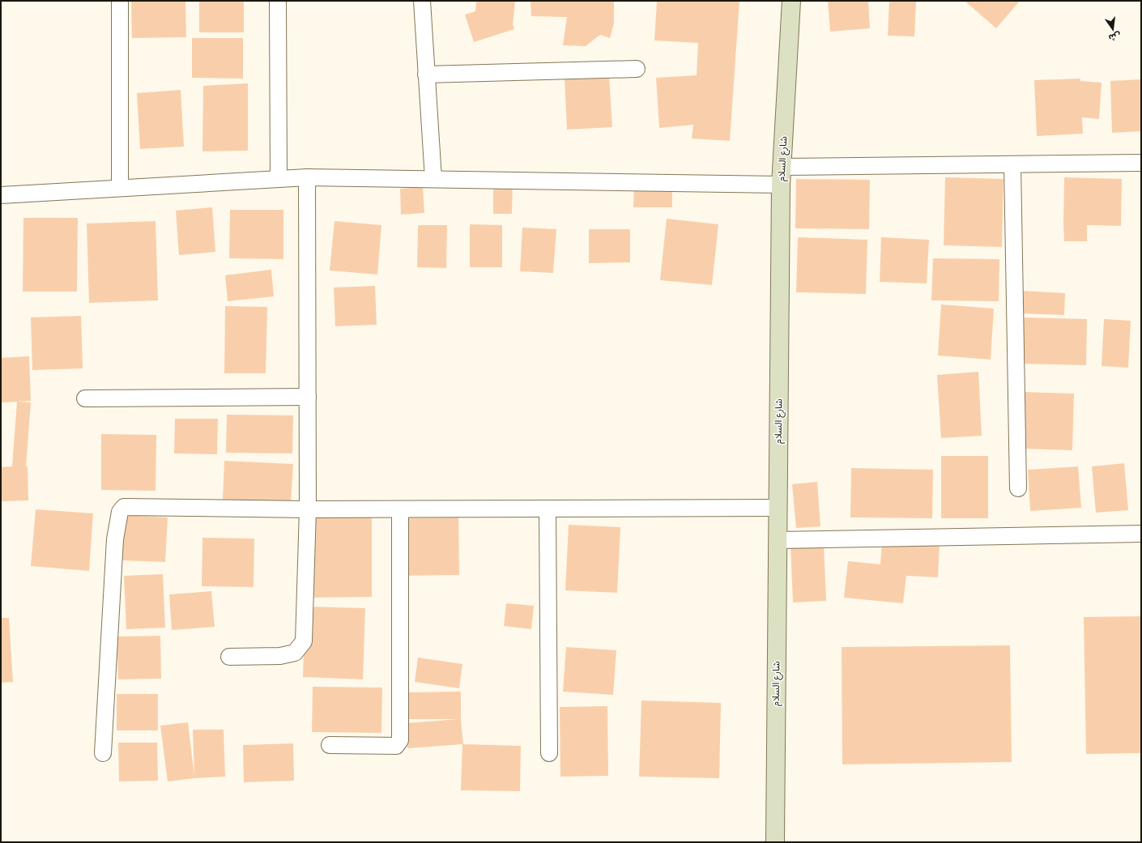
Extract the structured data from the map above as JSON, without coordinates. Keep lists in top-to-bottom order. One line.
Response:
{"streets":{"main road":["شارع السلام"]},"north":"bottom"}
